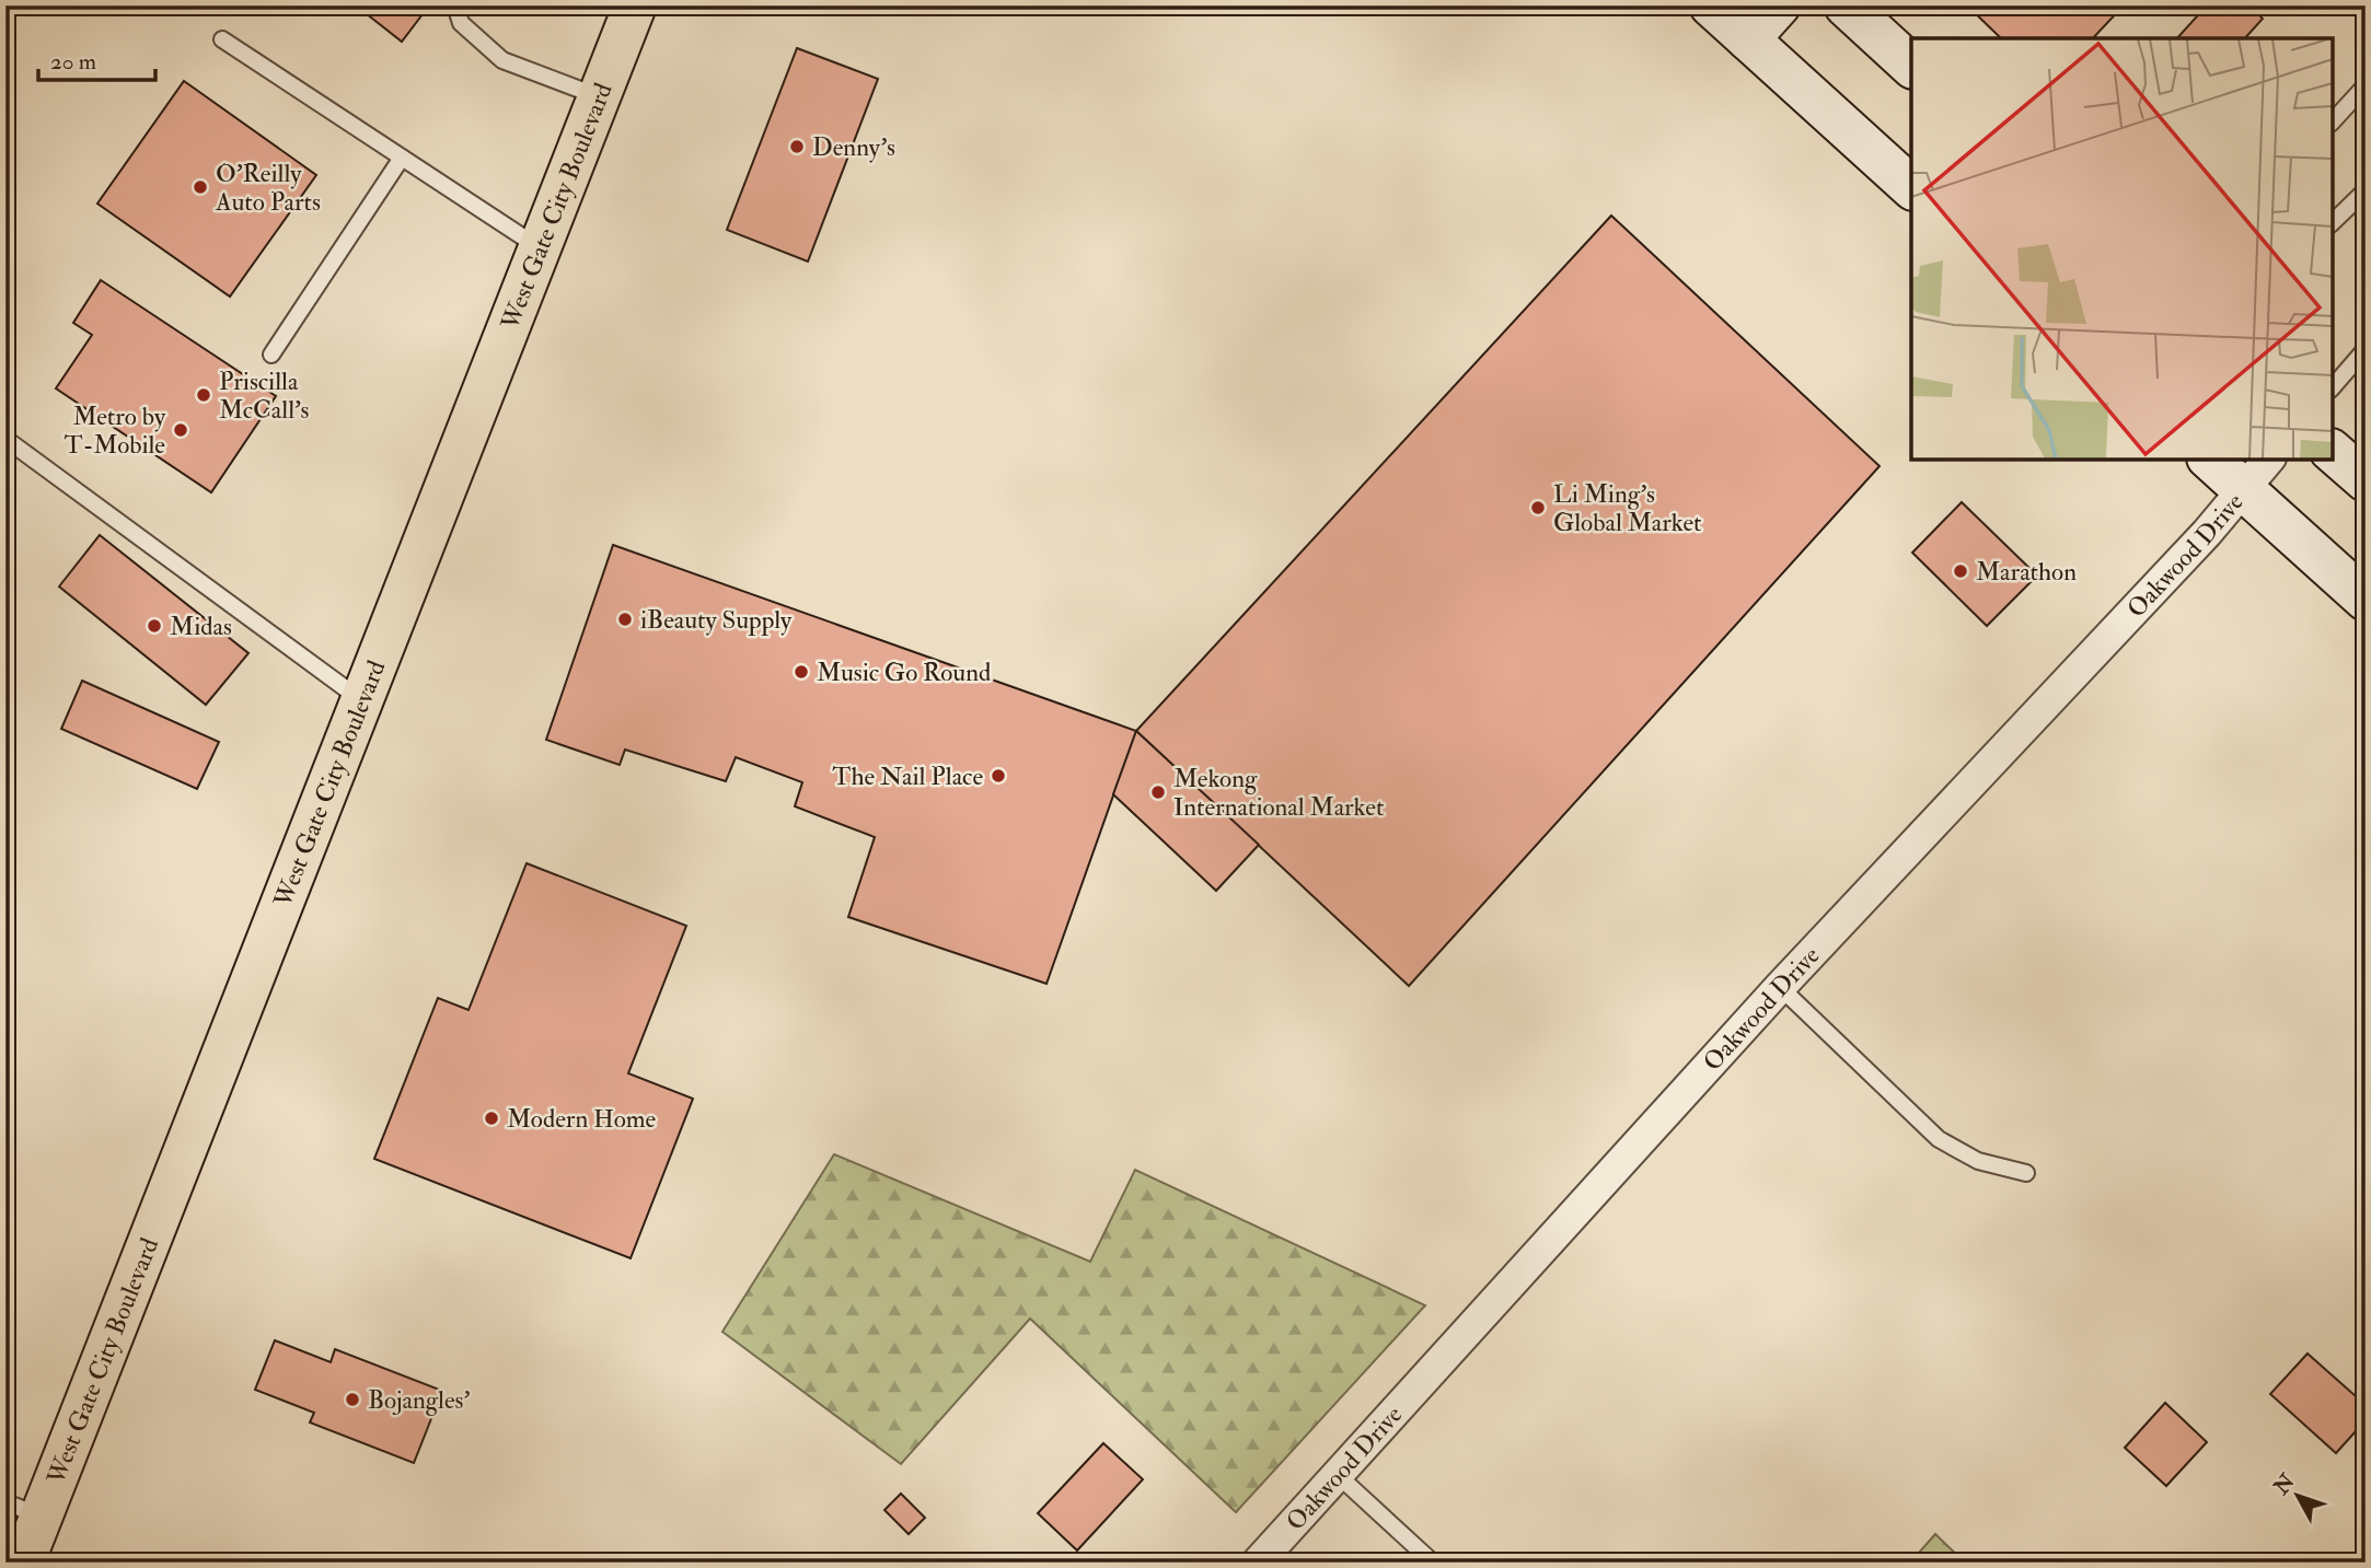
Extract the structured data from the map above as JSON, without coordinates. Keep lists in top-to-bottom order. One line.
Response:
{"streets":{"main road":["West Gate City Boulevard"],"street":["Oakwood Drive"]},"places":["Denny's","O'Reilly Auto Parts","Priscilla McCall's","Metro by T-Mobile","Li Ming's Global Market","Marathon","iBeauty Supply","Midas","Music Go Round","The Nail Place","Mekong International Market","Modern Home","Bojangles'"],"scale_bar":"20 m","north":"top left"}
